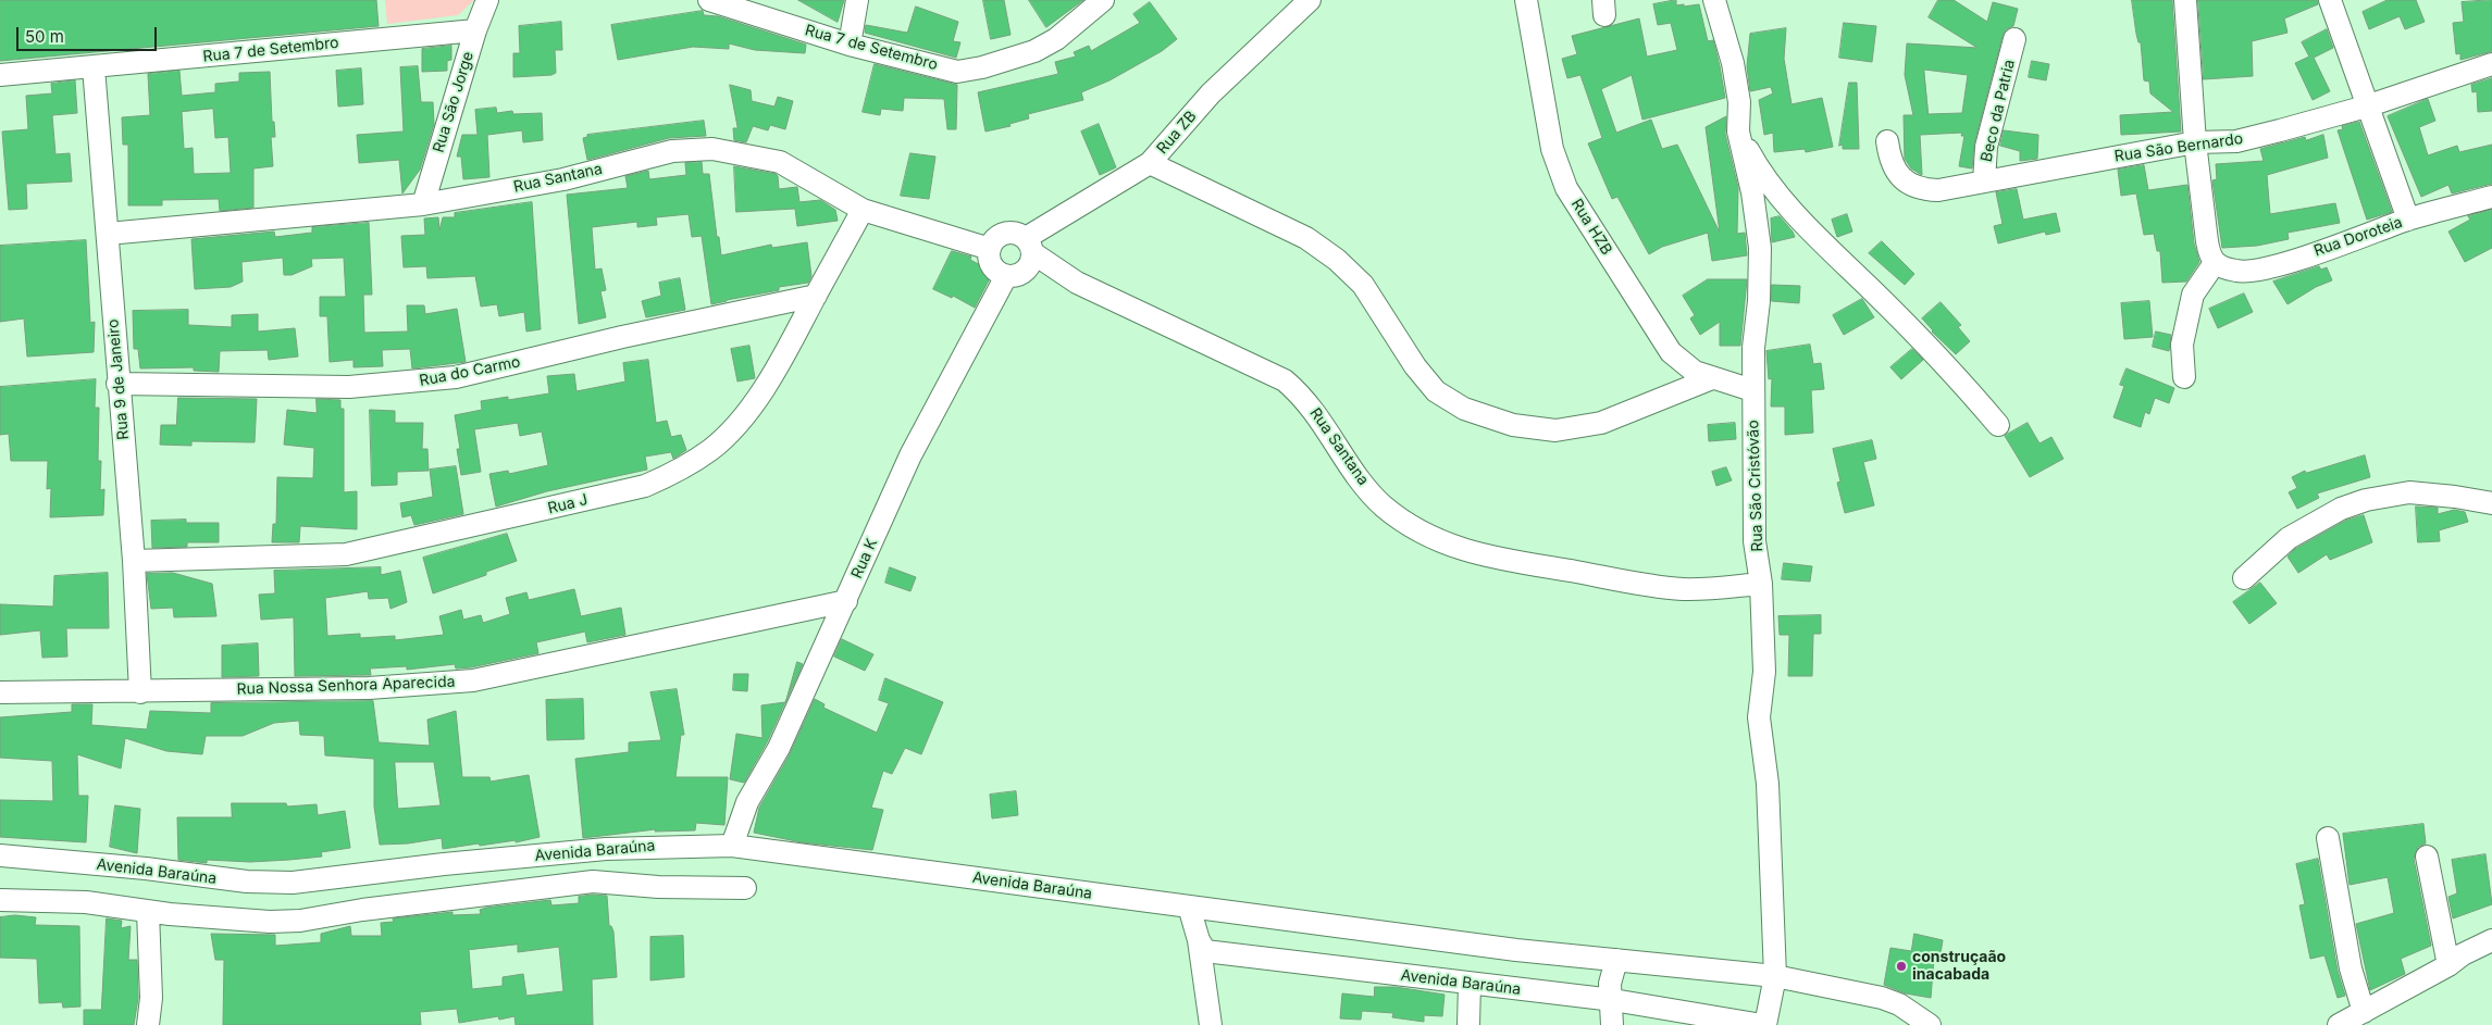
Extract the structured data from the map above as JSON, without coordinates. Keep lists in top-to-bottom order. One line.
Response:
{"streets":{"street":["Rua 7 de Setembro","Rua São Jorge","Beco da Patria","Rua ZB","Rua São Bernardo","Rua Santana","Rua HZB","Rua Doroteia","Rua do Carmo","Rua 9 de Janeiro","Rua São Cristóvão","Rua J","Rua K","Rua Nossa Senhora Aparecida","Avenida Baraúna"]},"crossings":[["Rua 7 de Setembro","Rua São Jorge"],["Rua 7 de Setembro","Rua 9 de Janeiro"],["Rua São Jorge","Rua Santana"],["Beco da Patria","Rua São Bernardo"],["Rua ZB","Rua Santana"],["Rua ZB","Rua K"],["Rua Santana","Rua 9 de Janeiro"],["Rua Santana","Rua São Cristóvão"],["Rua Santana","Rua J"],["Rua Santana","Rua K"],["Rua HZB","Rua São Cristóvão"],["Rua do Carmo","Rua 9 de Janeiro"],["Rua do Carmo","Rua J"],["Rua 9 de Janeiro","Rua J"],["Rua 9 de Janeiro","Rua Nossa Senhora Aparecida"],["Rua São Cristóvão","Avenida Baraúna"],["Rua K","Rua Nossa Senhora Aparecida"],["Rua K","Avenida Baraúna"]],"places":["construçaão inacabada"],"scale_bar":"50 m"}
